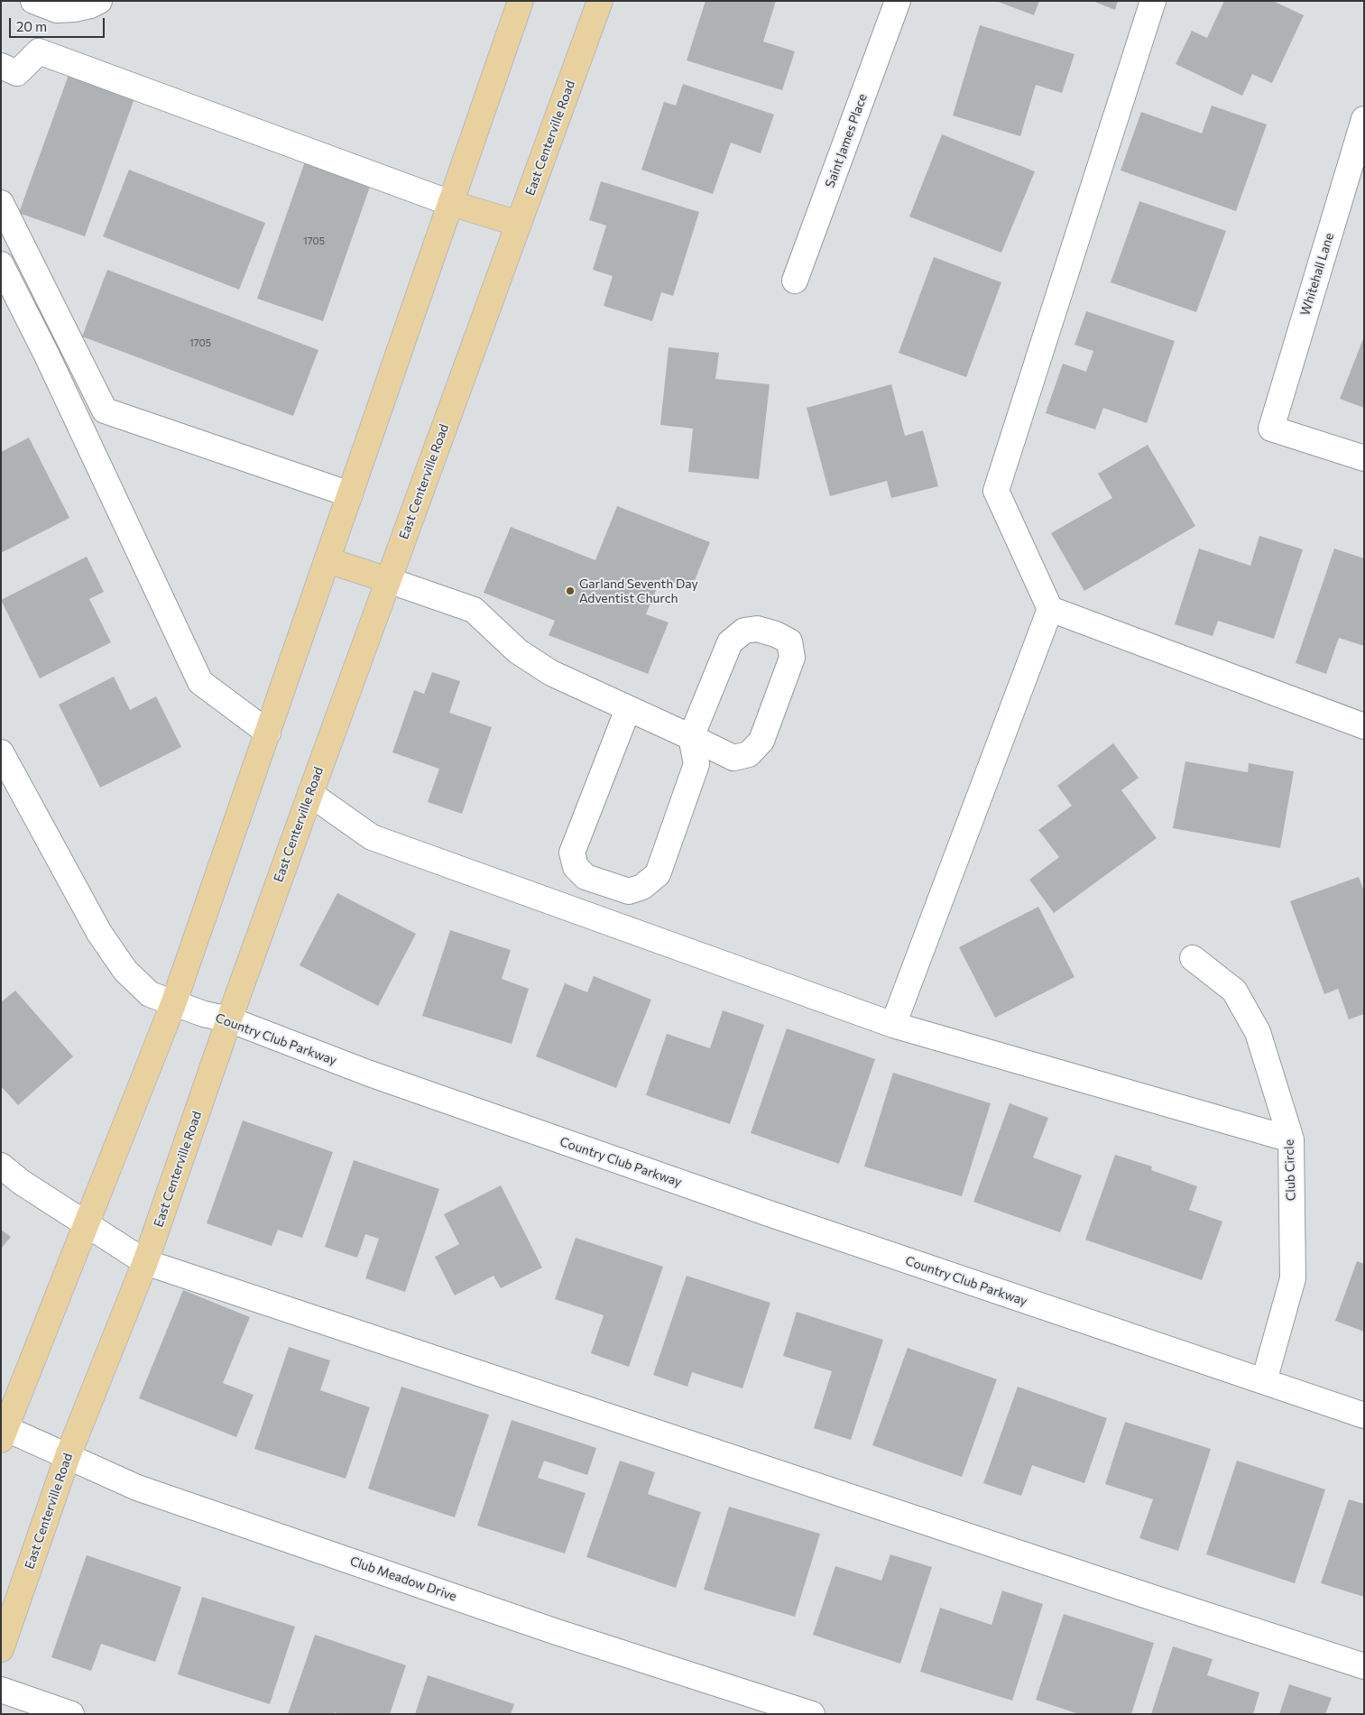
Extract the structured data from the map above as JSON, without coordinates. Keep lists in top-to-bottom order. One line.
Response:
{"streets":{"main road":["East Centerville Road"],"street":["Saint James Place","Whitehall Lane","Country Club Parkway","Club Circle","Club Meadow Drive"]},"crossings":[["East Centerville Road","Country Club Parkway"],["East Centerville Road","Club Meadow Drive"],["Country Club Parkway","Club Circle"]],"places":["Garland Seventh Day Adventist Church"],"house_numbers":["1705","1705"],"scale_bar":"20 m"}
